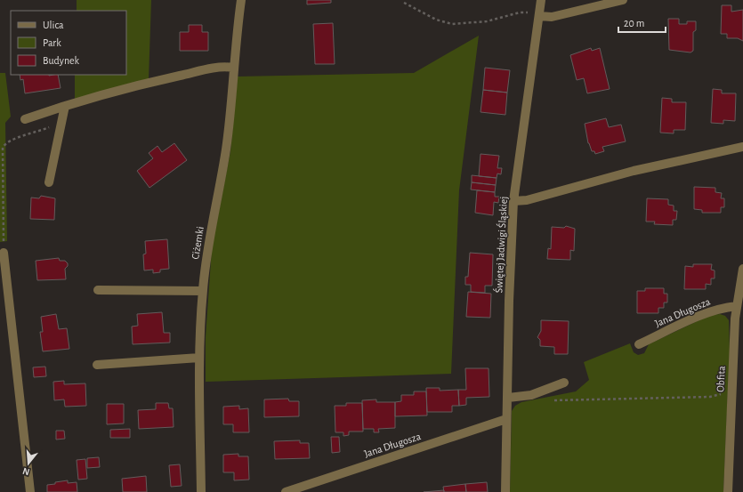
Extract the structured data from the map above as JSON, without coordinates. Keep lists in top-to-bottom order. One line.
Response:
{"streets":{"street":["Ciżemki","Świętej Jadwigi Śląskiej","Jana Długosza","Obfita"]},"crossings":[["Świętej Jadwigi Śląskiej","Jana Długosza"],["Jana Długosza","Obfita"]],"legend":["Ulica","Park","Budynek"],"scale_bar":"20 m","north":"bottom"}
